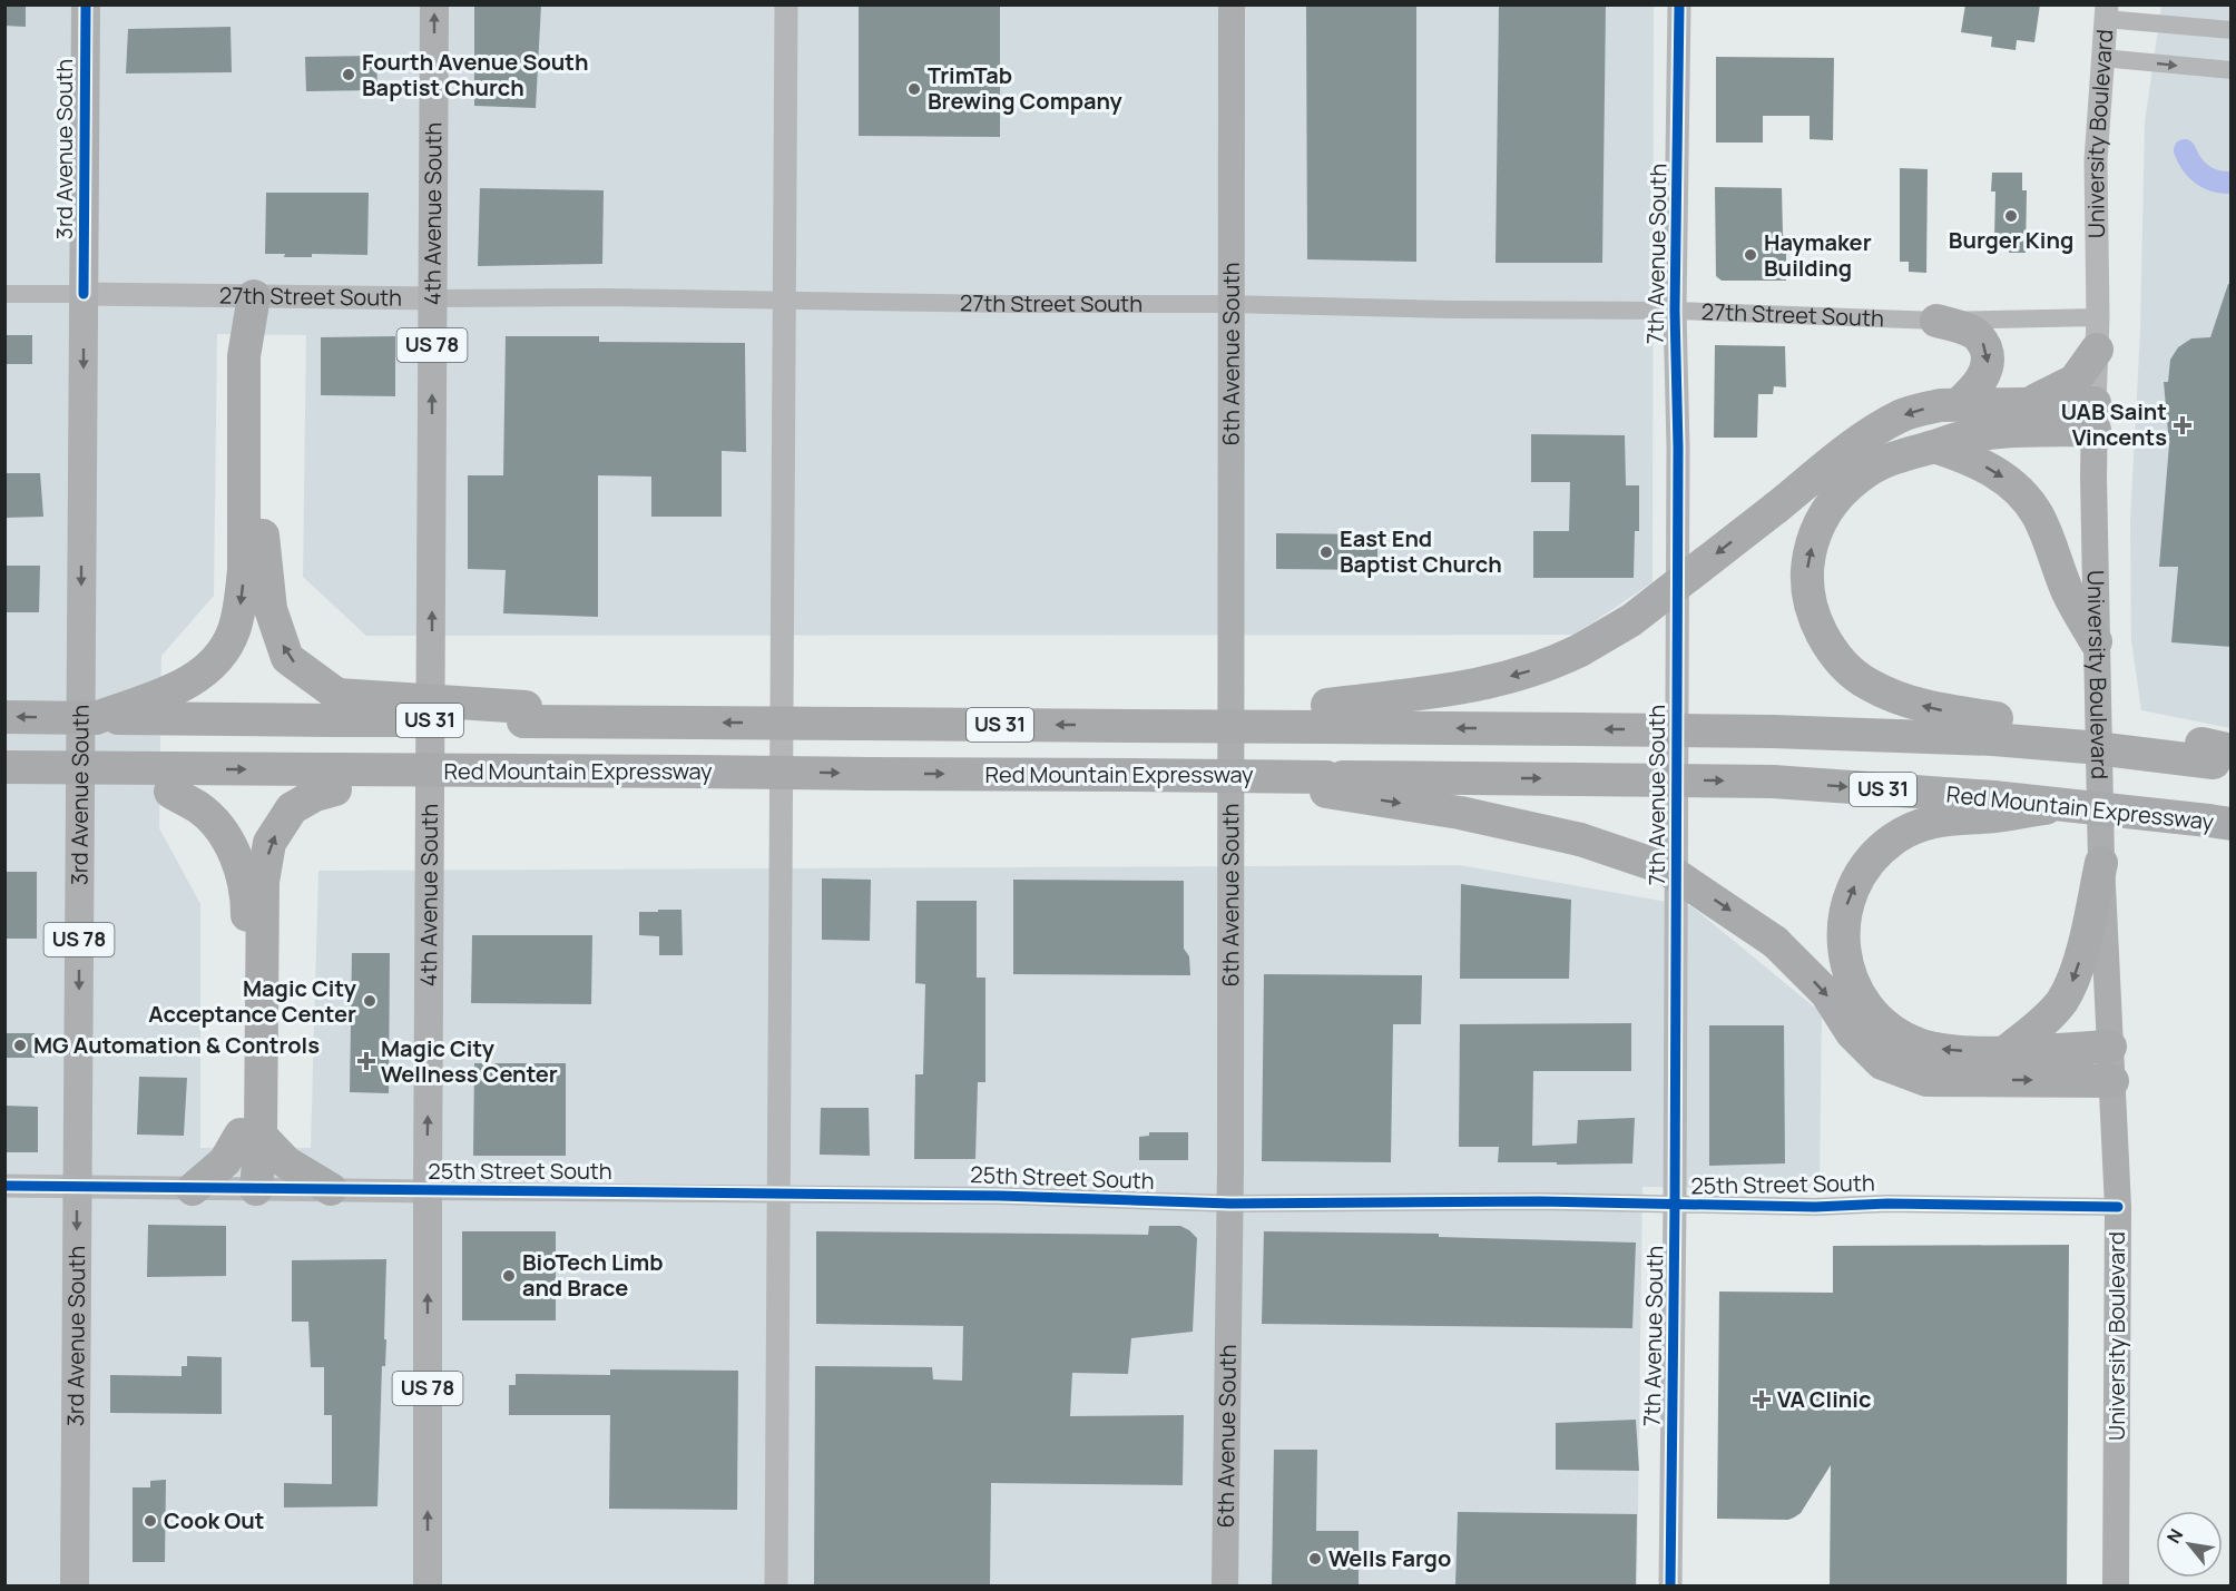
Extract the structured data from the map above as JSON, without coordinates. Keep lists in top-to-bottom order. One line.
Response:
{"streets":{"highway":["US 31","Red Mountain Expressway"],"main road":["University Boulevard","3rd Avenue South","4th Avenue South","US 78","6th Avenue South"],"street":["7th Avenue South","27th Street South","25th Street South"]},"crossings":[["University Boulevard","27th Street South"],["University Boulevard","25th Street South"],["3rd Avenue South","27th Street South"],["3rd Avenue South","25th Street South"],["4th Avenue South","27th Street South"],["4th Avenue South","25th Street South"],["7th Avenue South","27th Street South"],["7th Avenue South","25th Street South"],["27th Street South","6th Avenue South"],["6th Avenue South","25th Street South"]],"one_way":["3rd Avenue South","4th Avenue South"],"places":{"other":["Fourth Avenue South Baptist Church","TrimTab Brewing Company","Burger King","Haymaker Building","East End Baptist Church","Magic City Acceptance Center","MG Automation & Controls","BioTech Limb and Brace","Cook Out","Wells Fargo"],"health":["UAB Saint Vincents","Magic City Wellness Center","VA Clinic"]},"north":"top left"}
